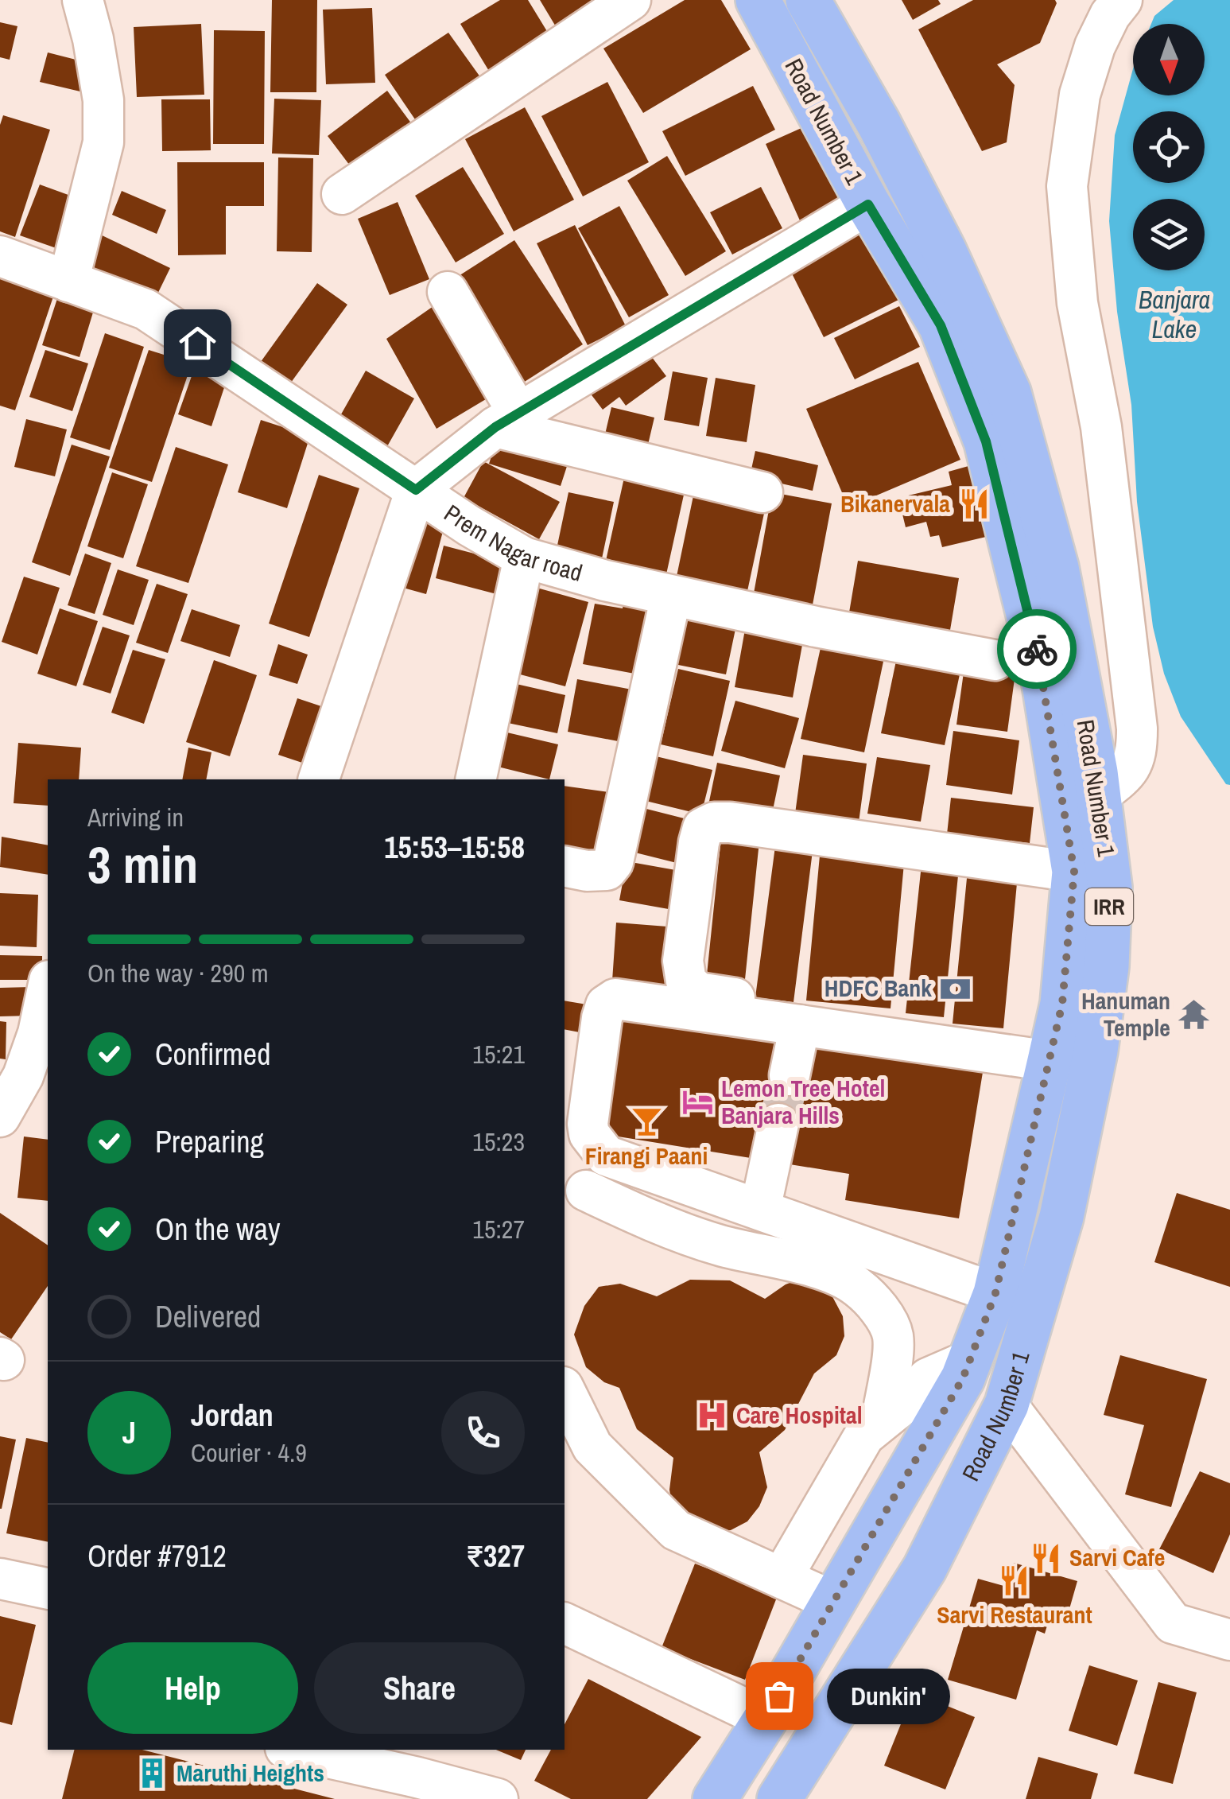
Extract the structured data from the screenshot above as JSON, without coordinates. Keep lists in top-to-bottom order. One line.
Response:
{"streets":{"main road":["Road Number 1","IRR"],"street":["Prem Nagar road"]},"water":["Banjara Lake"],"places":{"restaurant":["Bikanervala","Sarvi Cafe","Sarvi Restaurant"],"bank":["HDFC Bank"],"temple":["Hanuman Temple"],"hotel":["Lemon Tree Hotel Banjara Hills"],"bar":["Firangi Paani"],"hospital":["Care Hospital"],"other":["Dunkin'"],"building":["Maruthi Heights"]},"north":"bottom","page":{"heading":["3 min","Arriving in","15:53–15:58"],"panel":["Jordan","Courier · 4.9","Order #7912","₹327"],"bar":"On the way · 290 m","list":[["Confirmed","15:21"],["Preparing","15:23"],["On the way","15:27"],"Delivered"],"round":"J","buttons":["Help","Share"],"bubble":"Dunkin'"}}
